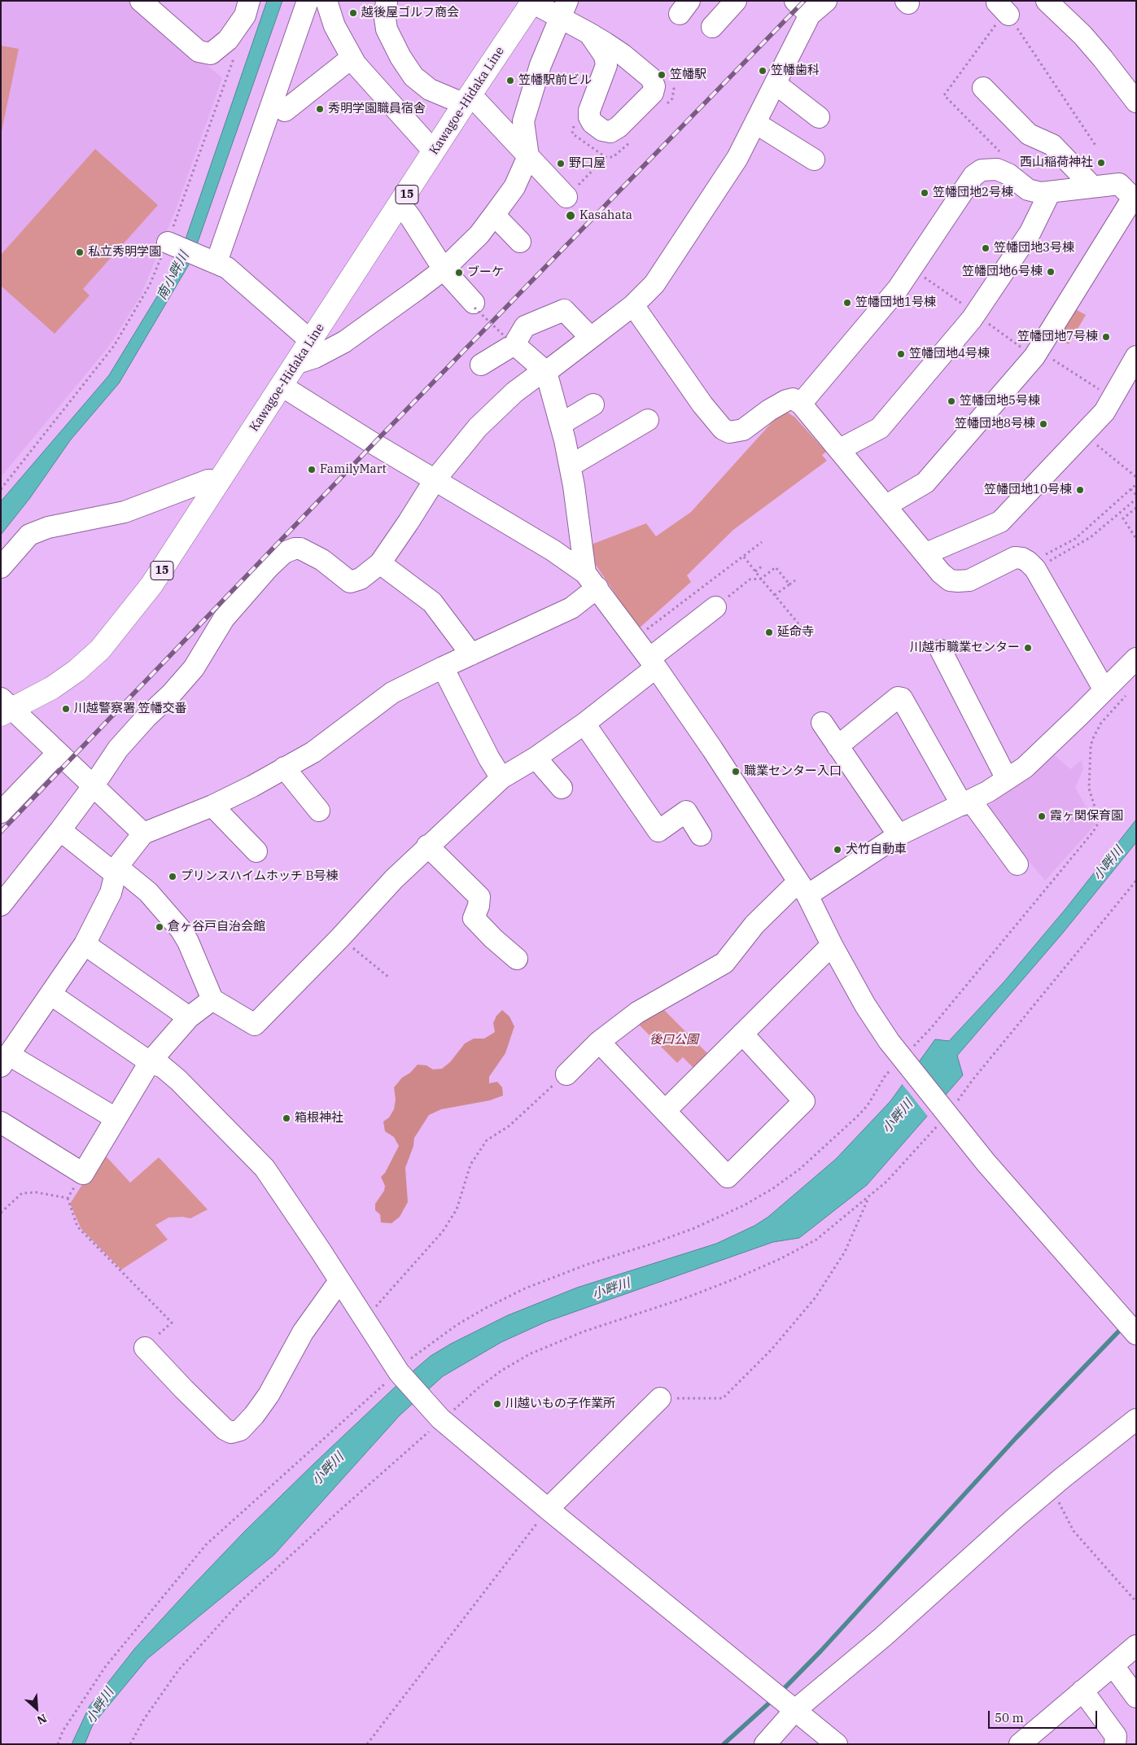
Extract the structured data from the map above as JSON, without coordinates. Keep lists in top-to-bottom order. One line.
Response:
{"streets":{"main road":["Kawagoe-Hidaka Line","15"]},"water":["南小畔川","小畔川"],"parks":["後口公園"],"places":["越後屋ゴルフ商会","笠幡歯科","笠幡駅","笠幡駅前ビル","秀明学園職員宿舎","西山稲荷神社","野口屋","笠幡団地2号棟","Kasahata","笠幡団地3号棟","私立秀明学園","笠幡団地6号棟","ブーケ","笠幡団地1号棟","笠幡団地7号棟","笠幡団地4号棟","笠幡団地5号棟","笠幡団地8号棟","FamilyMart","笠幡団地10号棟","延命寺","川越市職業センター","川越警察署 笠幡交番","職業センター入口","霞ヶ関保育園","犬竹自動車","プリンスハイムホッチ B号棟","倉ヶ谷戸自治会館","箱根神社","川越いもの子作業所"],"scale_bar":"50 m","north":"bottom right"}
